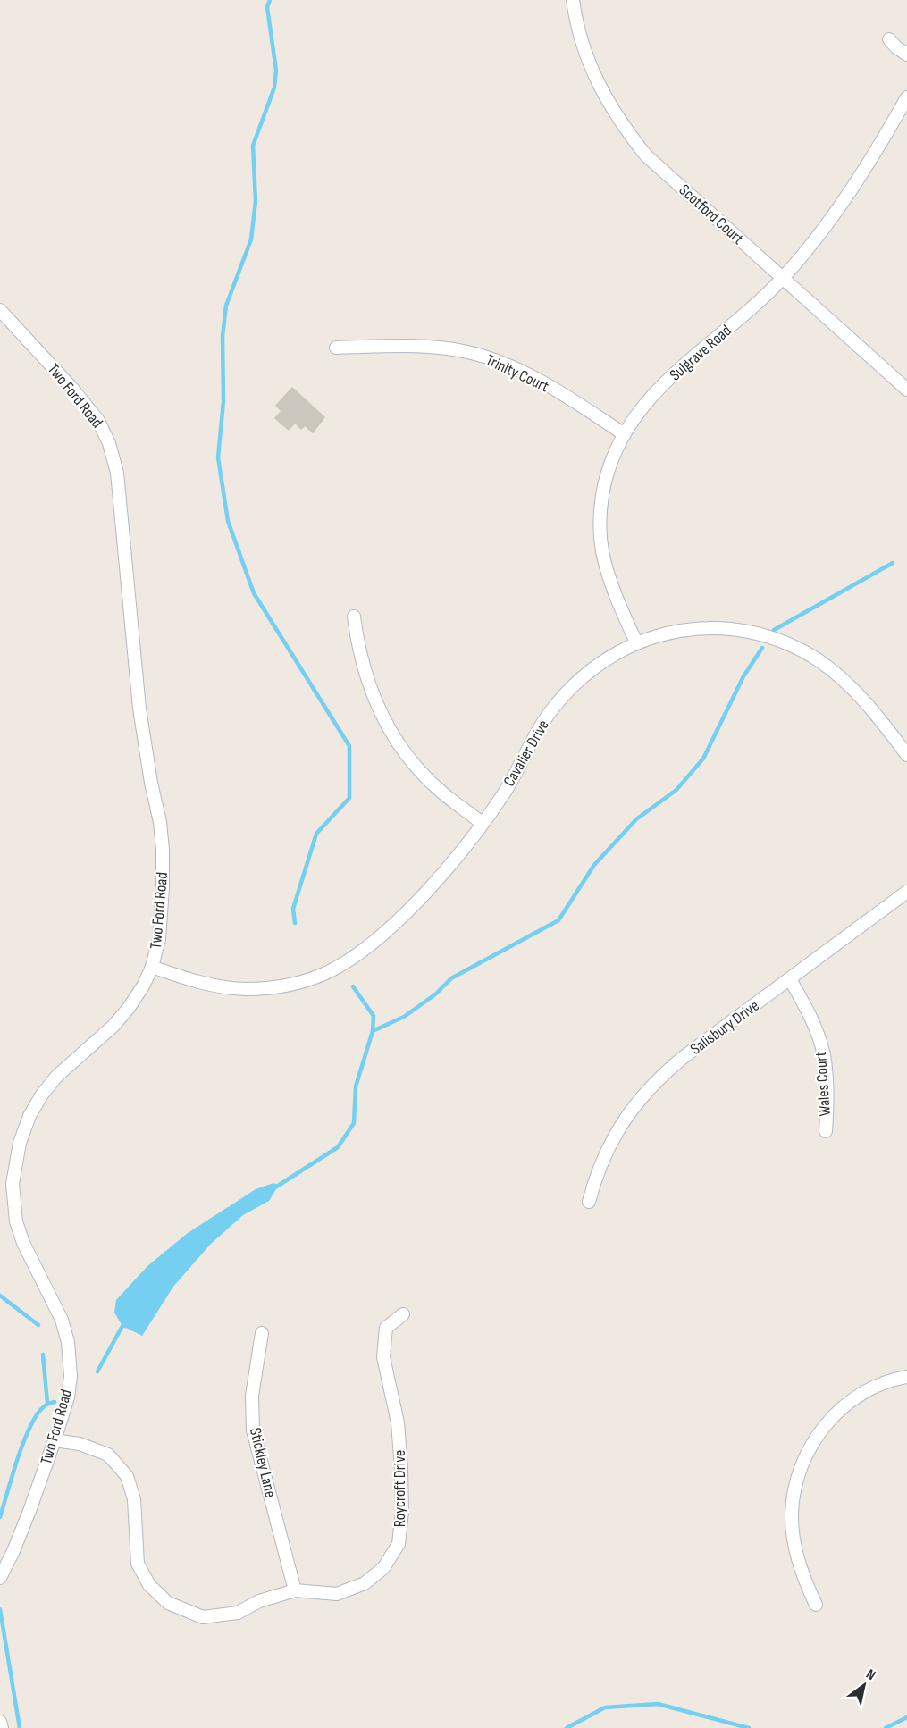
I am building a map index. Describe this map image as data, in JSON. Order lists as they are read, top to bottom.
{
  "streets": {
    "street": [
      "Scotford Court",
      "Sulgrave Road",
      "Trinity Court",
      "Two Ford Road",
      "Cavalier Drive",
      "Salisbury Drive",
      "Wales Court",
      "Stickley Lane",
      "Roycroft Drive"
    ]
  },
  "crossings": [
    ["Scotford Court", "Sulgrave Road"],
    ["Sulgrave Road", "Trinity Court"],
    ["Sulgrave Road", "Cavalier Drive"],
    ["Two Ford Road", "Cavalier Drive"],
    ["Two Ford Road", "Roycroft Drive"],
    ["Salisbury Drive", "Wales Court"],
    ["Stickley Lane", "Roycroft Drive"]
  ],
  "north": "top right"
}
